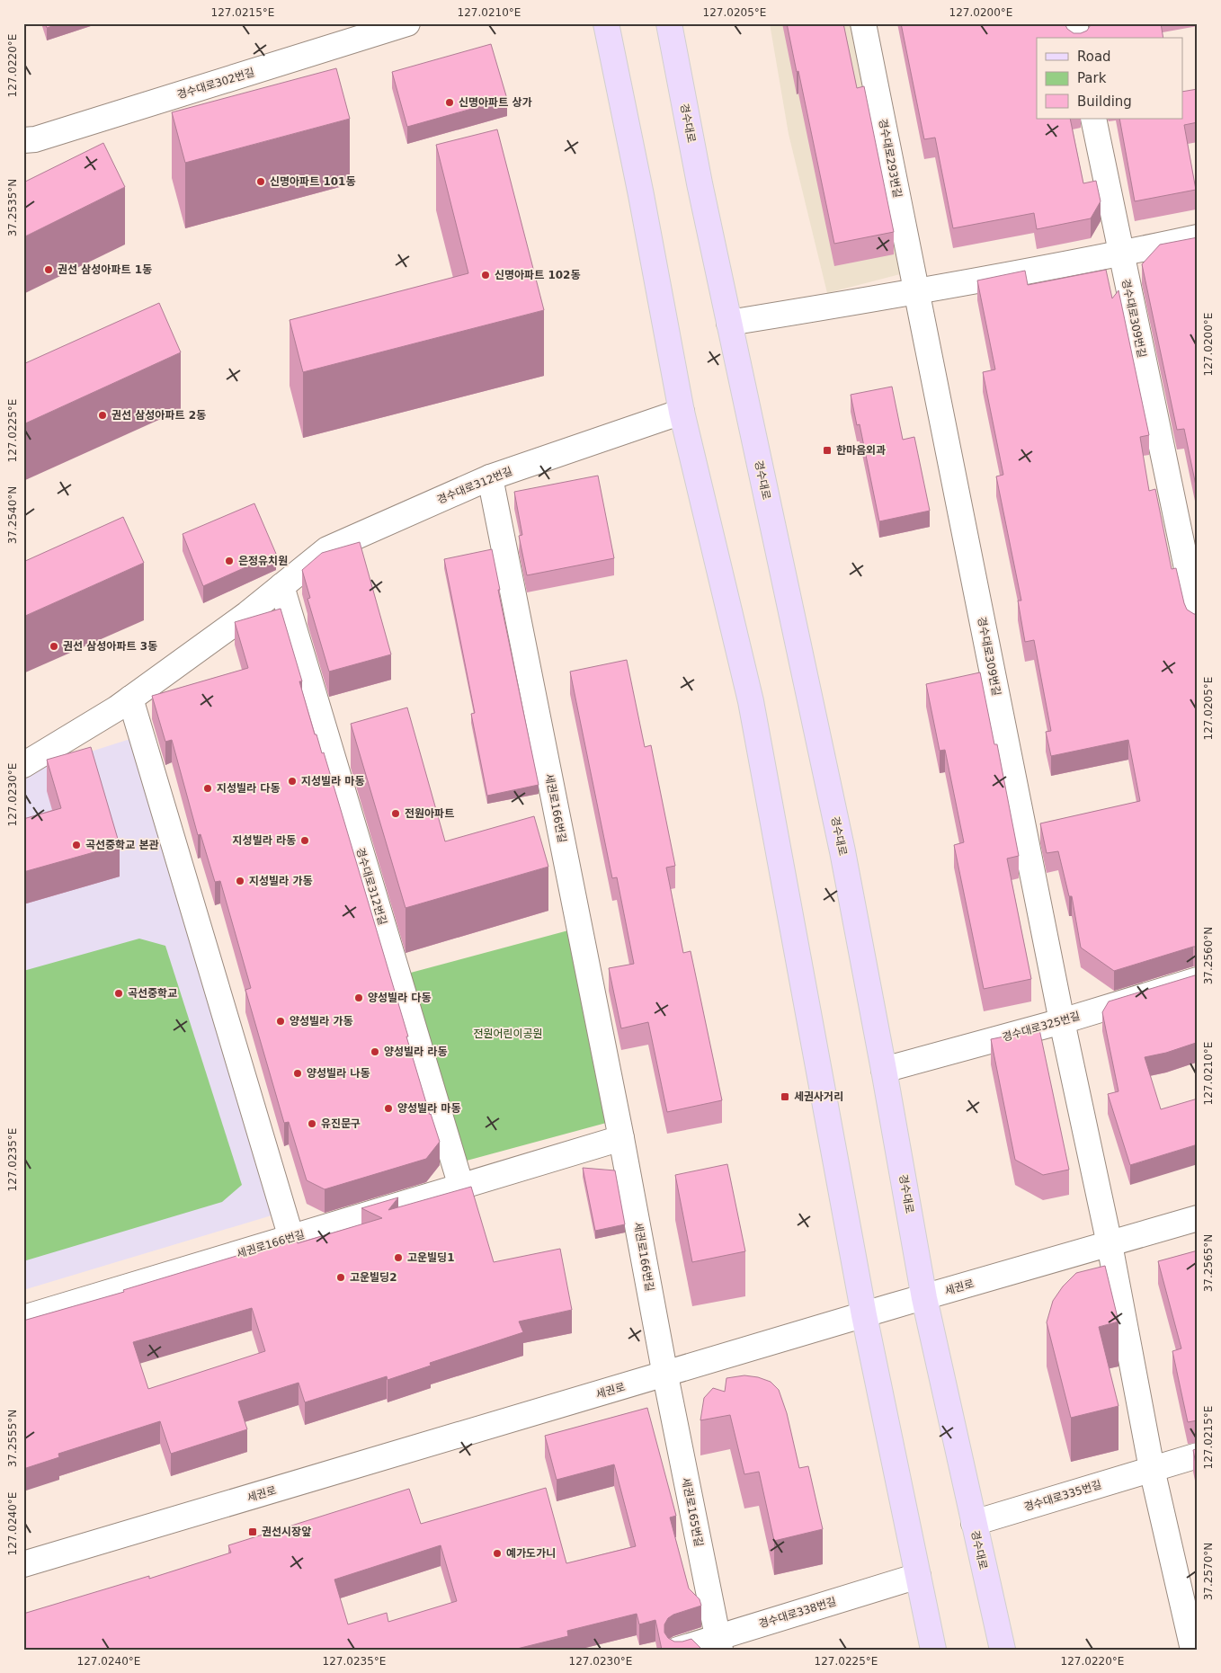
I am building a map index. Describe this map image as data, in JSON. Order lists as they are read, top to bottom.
{
  "streets": {
    "main road": ["경수대로"],
    "street": [
      "경수대로302번길",
      "경수대로293번길",
      "경수대로309번길",
      "경수대로312번길",
      "세권로166번길",
      "경수대로325번길",
      "세권로",
      "경수대로335번길",
      "세권로165번길",
      "경수대로338번길"
    ]
  },
  "crossings": [
    ["경수대로", "경수대로325번길"],
    ["경수대로", "세권로"],
    ["경수대로", "경수대로335번길"],
    ["경수대로293번길", "경수대로309번길"],
    ["경수대로309번길", "경수대로325번길"],
    ["경수대로309번길", "세권로"],
    ["경수대로309번길", "경수대로335번길"],
    ["경수대로312번길", "세권로166번길"],
    ["세권로166번길", "세권로"],
    ["세권로166번길", "세권로165번길"],
    ["세권로", "세권로165번길"],
    ["세권로165번길", "경수대로338번길"]
  ],
  "parks": ["전원어린이공원"],
  "places": {
    "other": [
      "신명아파트 상가",
      "신명아파트 101동",
      "권선 삼성아파트 1동",
      "신명아파트 102동",
      "권선 삼성아파트 2동",
      "은정유치원",
      "권선 삼성아파트 3동",
      "지성빌라 마동",
      "지성빌라 다동",
      "전원아파트",
      "지성빌라 라동",
      "곡선중학교 본관",
      "지성빌라 가동",
      "곡선중학교",
      "양성빌라 다동",
      "양성빌라 가동",
      "양성빌라 라동",
      "양성빌라 나동",
      "양성빌라 마동",
      "유진문구",
      "고운빌딩1",
      "고운빌딩2",
      "예가도가니"
    ],
    "transit": ["한마음외과", "세권사거리", "권선시장앞"]
  },
  "legend": ["Road", "Park", "Building"],
  "coordinates": [
    "127.0215°E",
    "127.0210°E",
    "127.0205°E",
    "127.0200°E",
    "127.0220°E",
    "37.2535°N",
    "127.0225°E",
    "37.2540°N",
    "127.0230°E",
    "37.2560°N",
    "127.0235°E",
    "37.2565°N",
    "37.2555°N",
    "127.0240°E",
    "37.2570°N"
  ]
}
